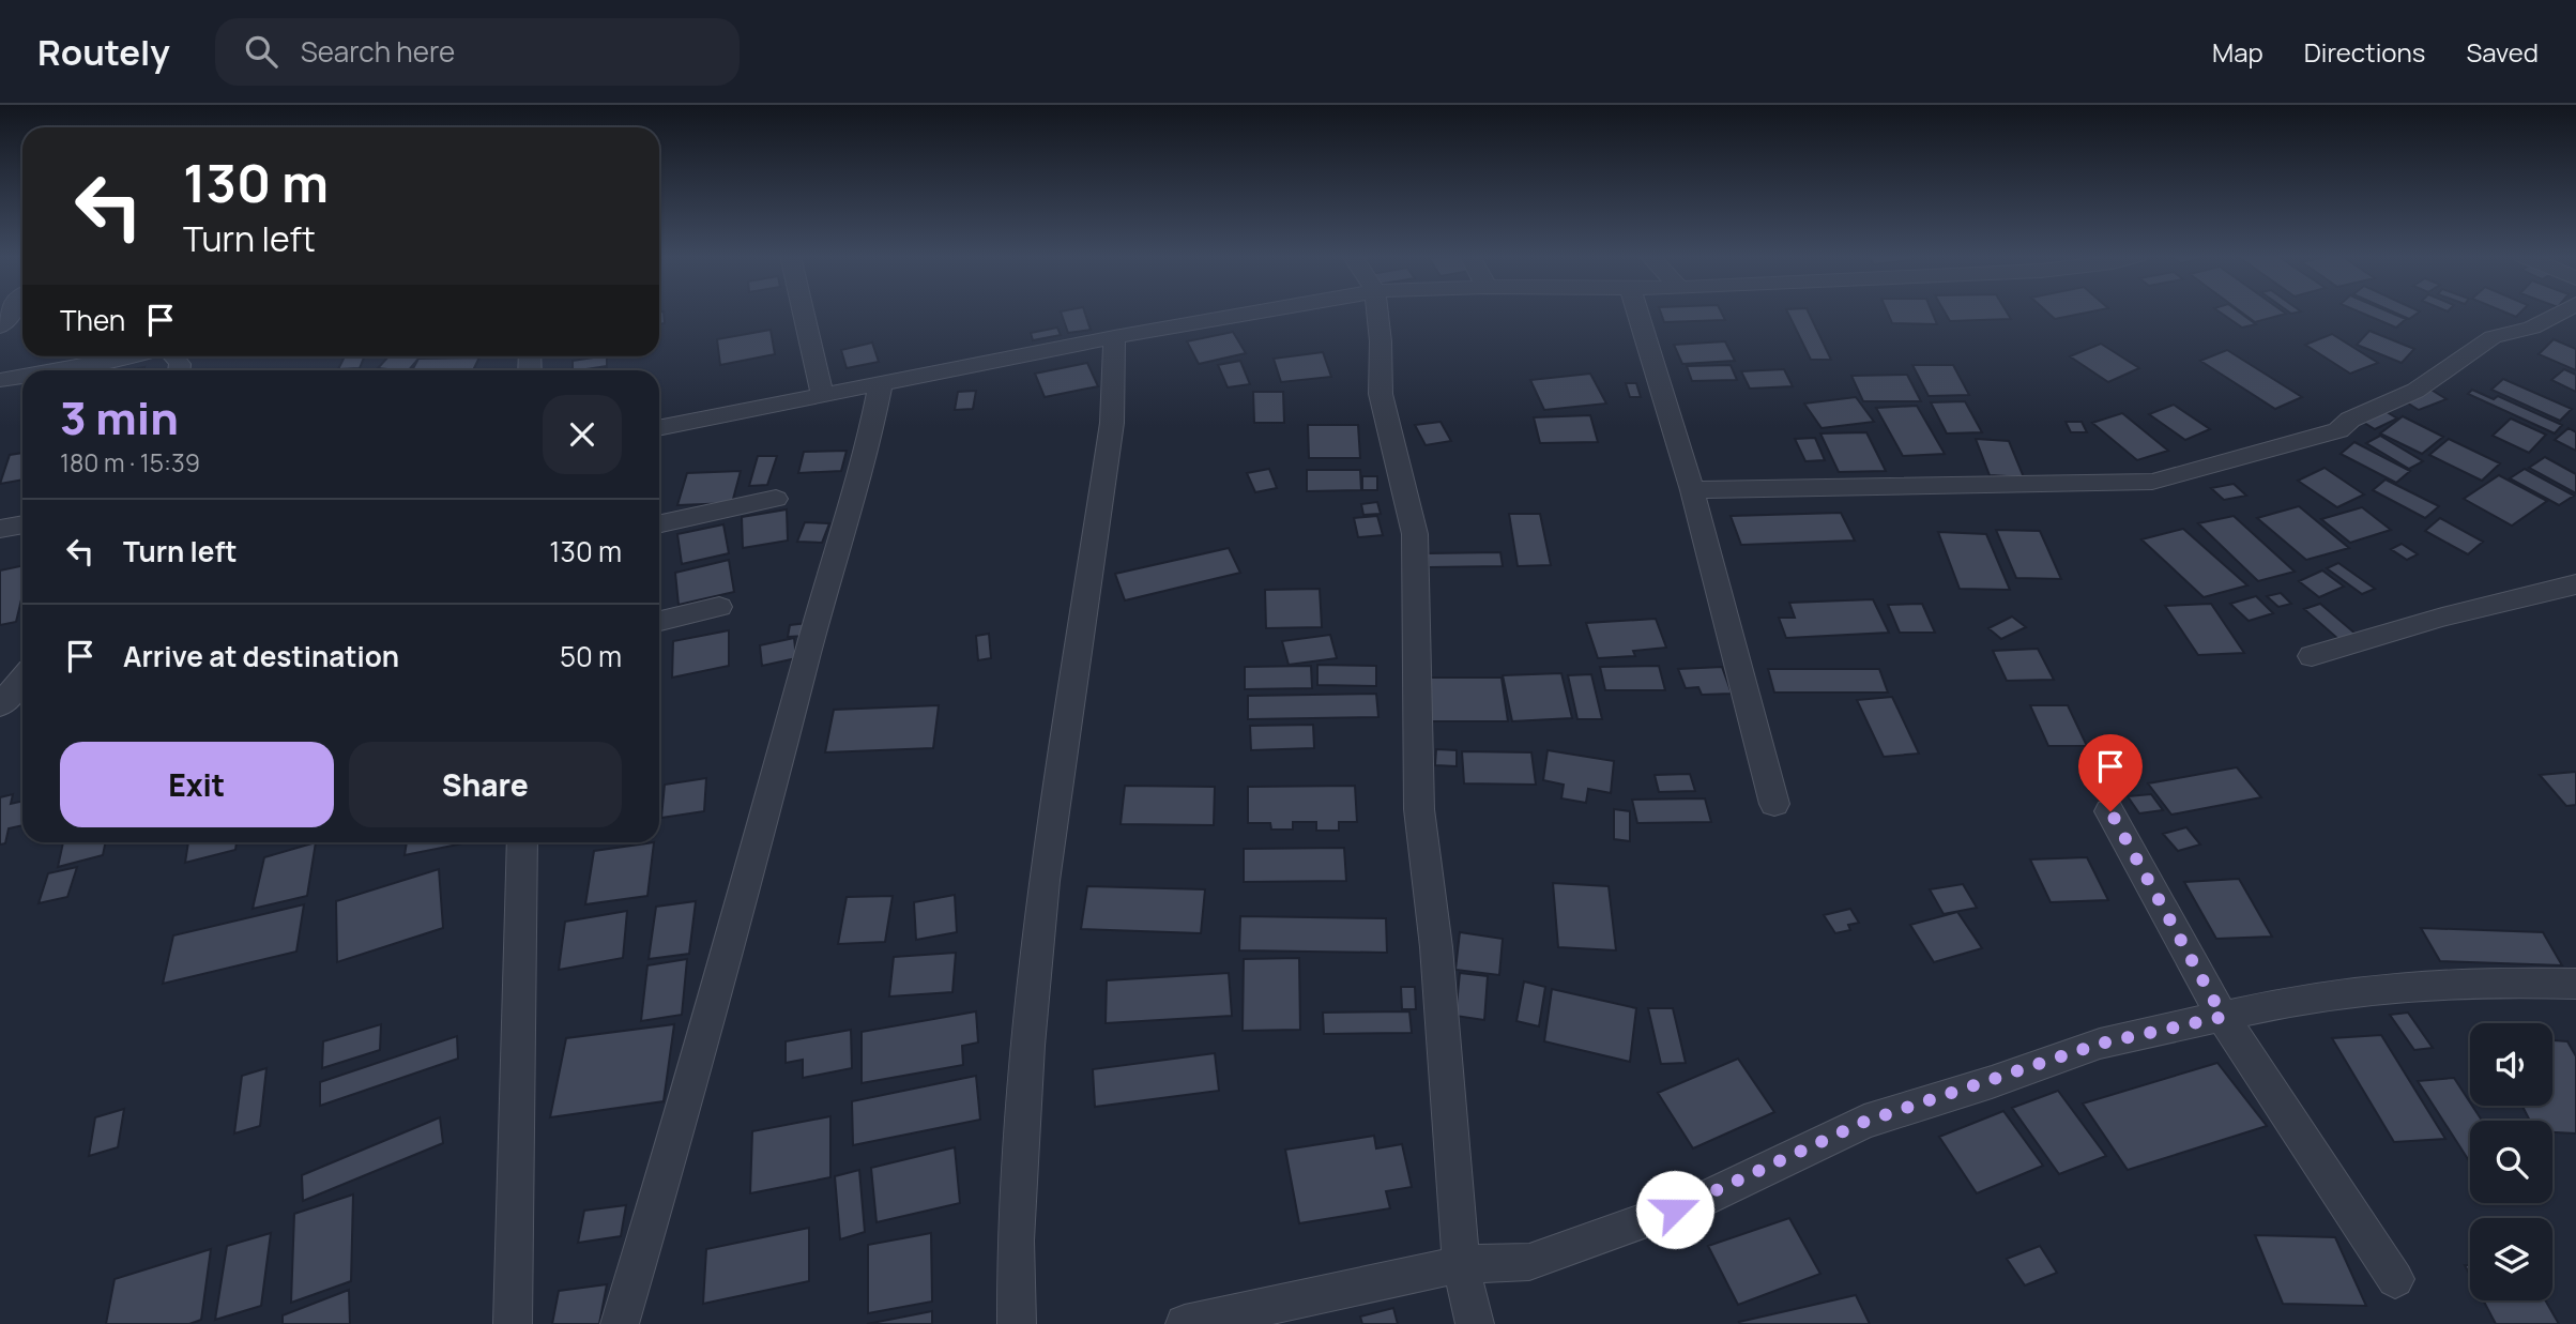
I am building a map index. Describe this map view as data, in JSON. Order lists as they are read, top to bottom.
{
  "page": {
    "header": "Routely",
    "search": "Search here",
    "nav": ["Map", "Directions", "Saved"],
    "turn": ["130 m", "Turn left"],
    "then": "Then",
    "heading": ["3 min", "180 m · 15:39"],
    "list": [
      {
        "name": "Turn left",
        "value": "130 m"
      },
      {
        "name": "Arrive at destination",
        "value": "50 m"
      }
    ],
    "buttons": ["Exit", "Share"]
  }
}
